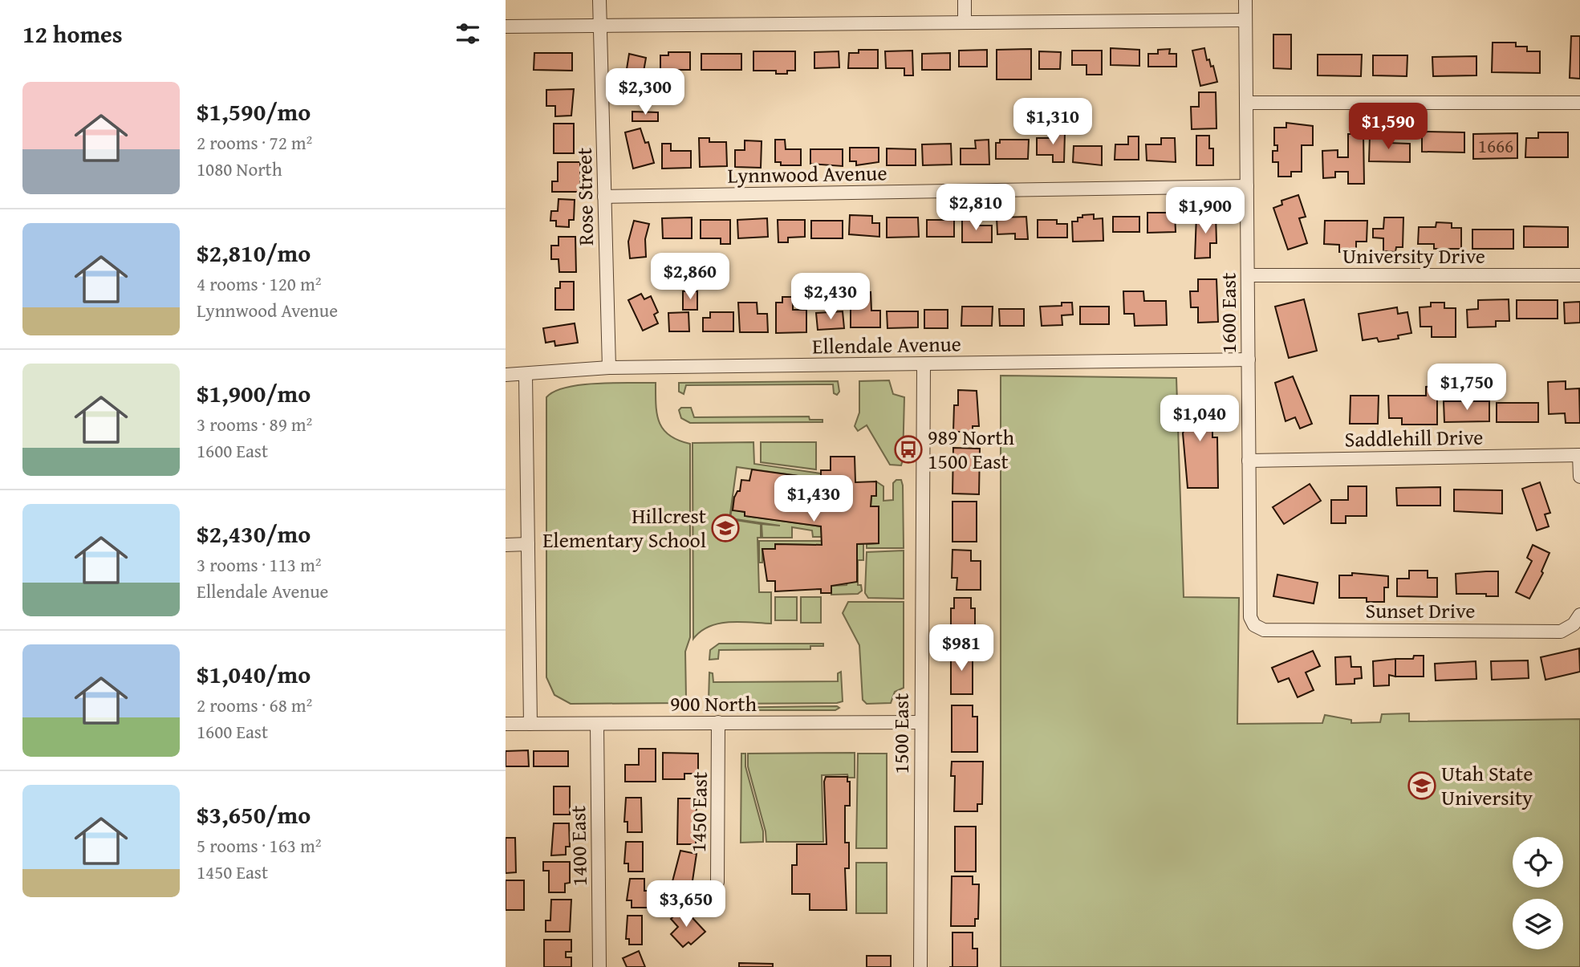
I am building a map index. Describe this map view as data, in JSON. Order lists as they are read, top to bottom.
{
  "streets": {
    "street": [
      "Lynnwood Avenue",
      "Rose Street",
      "University Drive",
      "1600 East",
      "Ellendale Avenue",
      "Saddlehill Drive",
      "Sunset Drive",
      "900 North",
      "1500 East",
      "1450 East",
      "1400 East"
    ]
  },
  "crossings": [
    ["Lynnwood Avenue", "Rose Street"],
    ["Lynnwood Avenue", "1600 East"],
    ["Rose Street", "Ellendale Avenue"],
    ["University Drive", "1600 East"],
    ["1600 East", "Ellendale Avenue"],
    ["1600 East", "Saddlehill Drive"],
    ["1600 East", "Sunset Drive"],
    ["Ellendale Avenue", "1500 East"],
    ["900 North", "1500 East"],
    ["900 North", "1450 East"],
    ["900 North", "1400 East"]
  ],
  "places": {
    "bus stop": ["989 North 1500 East"],
    "school or university": ["Hillcrest Elementary School", "Utah State University"]
  },
  "house_numbers": ["1666"],
  "page": {
    "heading": "12 homes",
    "list": [
      {
        "name": "$1,590/mo",
        "note": "2 rooms · 72 m² · 1080 North"
      },
      {
        "name": "$2,810/mo",
        "note": "4 rooms · 120 m² · Lynnwood Avenue"
      },
      {
        "name": "$1,900/mo",
        "note": "3 rooms · 89 m² · 1600 East"
      },
      {
        "name": "$2,430/mo",
        "note": "3 rooms · 113 m² · Ellendale Avenue"
      },
      {
        "name": "$1,040/mo",
        "note": "2 rooms · 68 m² · 1600 East"
      },
      {
        "name": "$3,650/mo",
        "note": "5 rooms · 163 m² · 1450 East"
      }
    ],
    "price": [
      "$2,300",
      "$1,310",
      "$1,590",
      "$2,810",
      "$1,900",
      "$2,860",
      "$2,430",
      "$1,750",
      "$1,040",
      "$1,430",
      "$981",
      "$3,650"
    ]
  }
}
